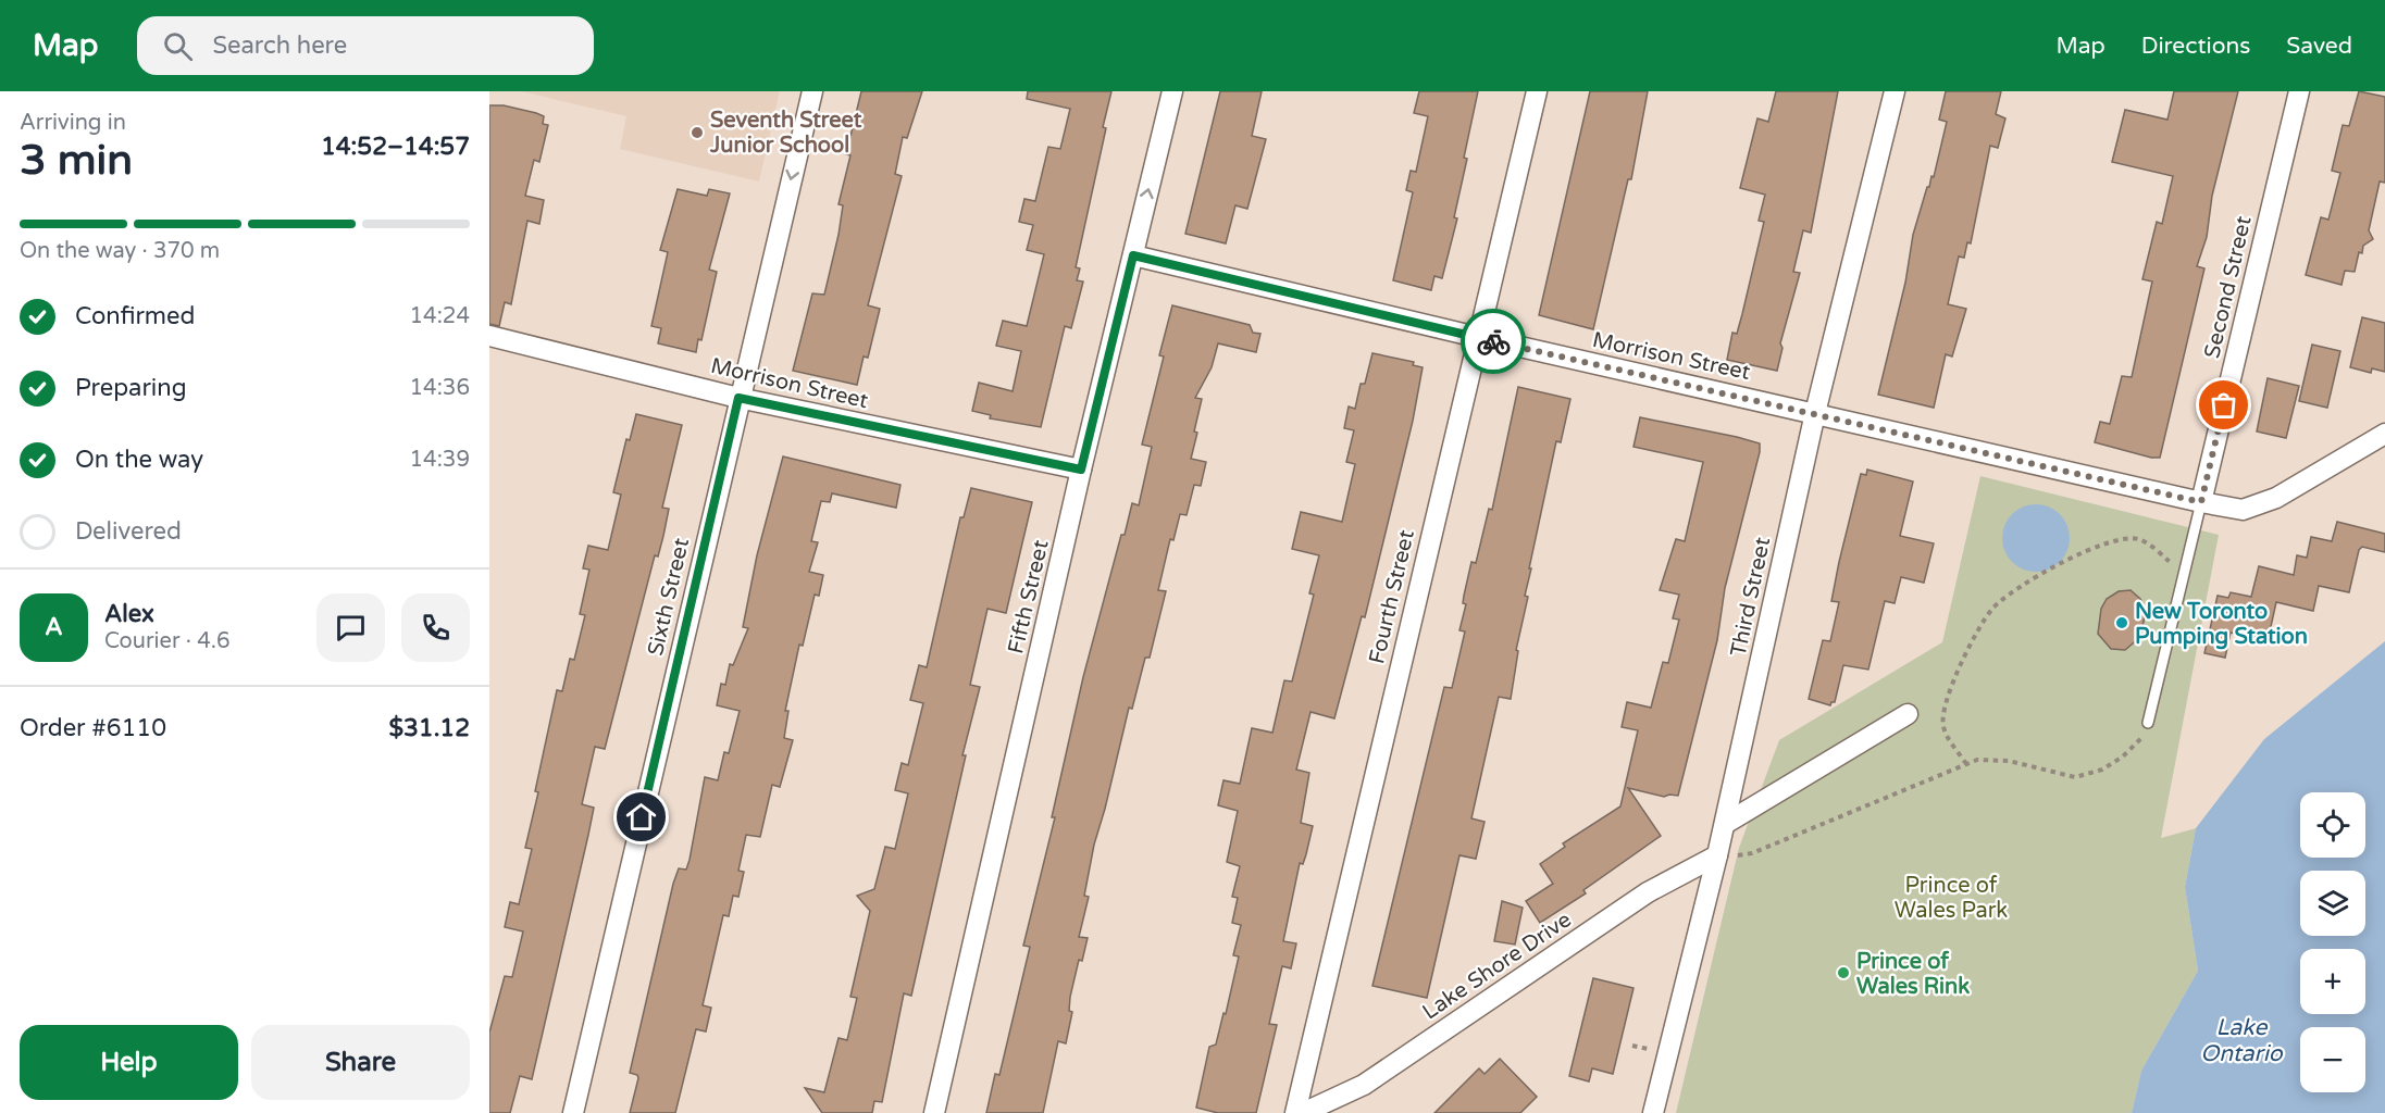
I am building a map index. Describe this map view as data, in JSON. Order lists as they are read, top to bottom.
{
  "streets": {
    "street": [
      "Second Street",
      "Morrison Street",
      "Sixth Street",
      "Fifth Street",
      "Fourth Street",
      "Third Street",
      "Lake Shore Drive"
    ]
  },
  "crossings": [
    ["Second Street", "Morrison Street"],
    ["Morrison Street", "Sixth Street"],
    ["Morrison Street", "Fifth Street"],
    ["Morrison Street", "Fourth Street"],
    ["Morrison Street", "Third Street"],
    ["Third Street", "Lake Shore Drive"]
  ],
  "water": ["Lake Ontario"],
  "parks": ["Prince of Wales Park"],
  "places": ["Seventh Street Junior School", "New Toronto Pumping Station", "Prince of Wales Rink"],
  "page": {
    "header": "Map",
    "search": "Search here",
    "nav": ["Map", "Directions", "Saved"],
    "heading": ["3 min", "Arriving in", "14:52–14:57"],
    "panel": [
      "Alex",
      "Courier · 4.6",
      "Order #6110",
      "$31.12"
    ],
    "bar": "On the way · 370 m",
    "list": [
      ["Confirmed", "14:24"],
      ["Preparing", "14:36"],
      ["On the way", "14:39"],
      "Delivered"
    ],
    "round": "A",
    "map_buttons": ["+", "−"],
    "buttons": ["Help", "Share"]
  }
}
